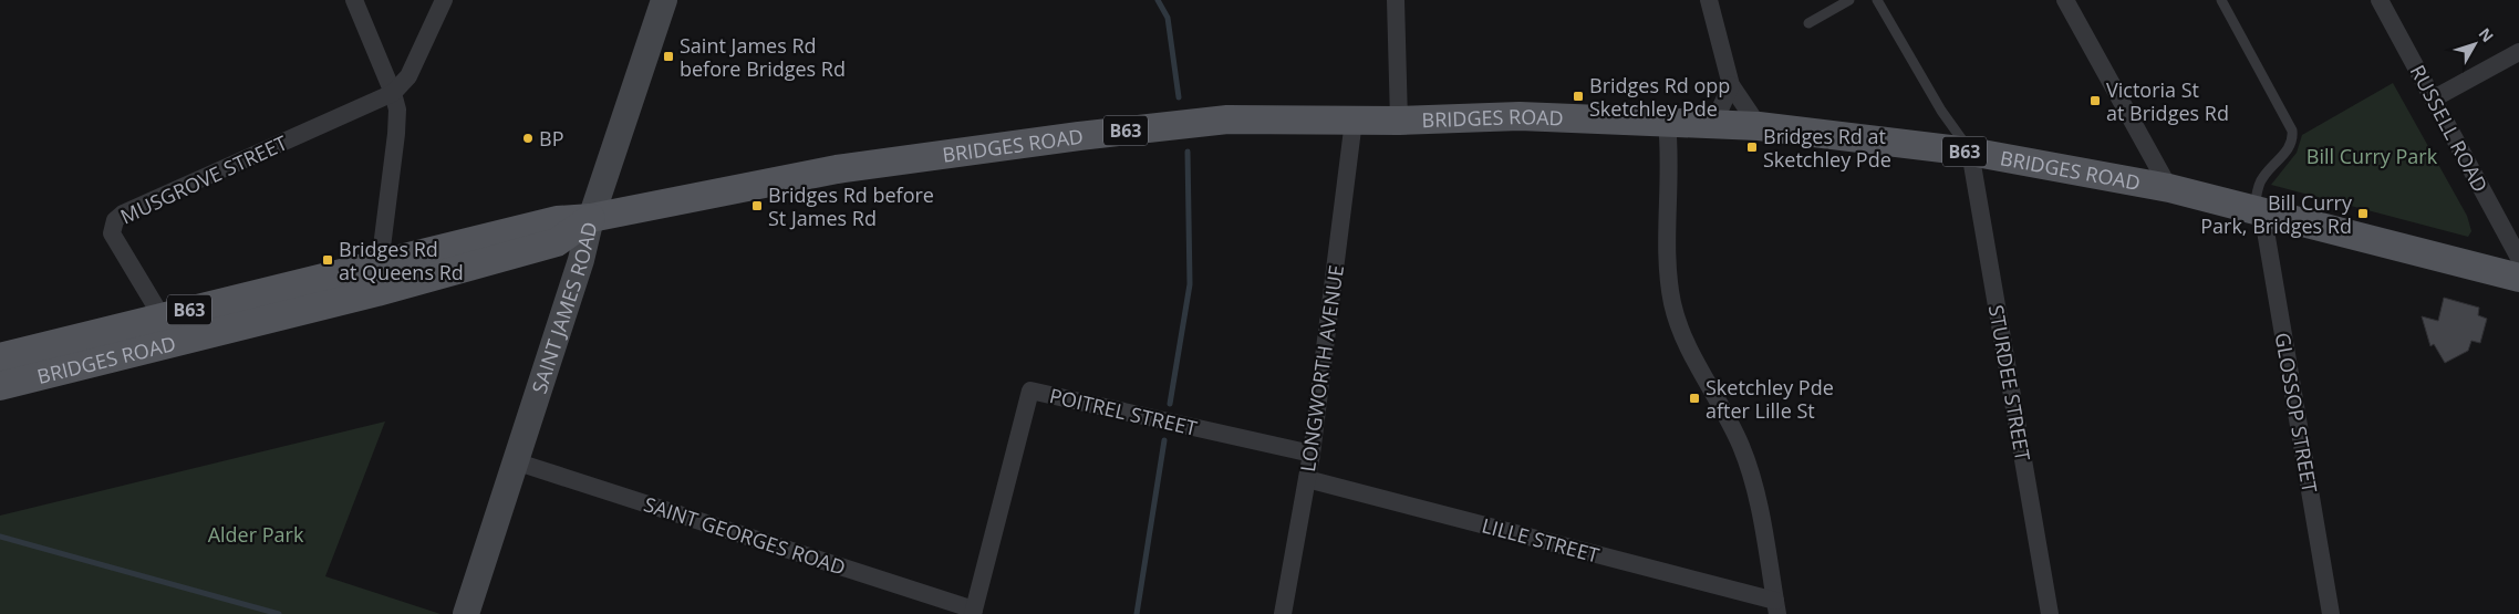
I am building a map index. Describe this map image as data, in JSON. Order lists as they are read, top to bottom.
{
  "streets": {
    "main road": ["BRIDGES ROAD", "B63", "SAINT JAMES ROAD"],
    "street": [
      "RUSSELL ROAD",
      "MUSGROVE STREET",
      "LONGWORTH AVENUE",
      "STURDEE STREET",
      "POITREL STREET",
      "GLOSSOP STREET",
      "SAINT GEORGES ROAD",
      "LILLE STREET"
    ]
  },
  "crossings": [
    ["BRIDGES ROAD", "MUSGROVE STREET"],
    ["BRIDGES ROAD", "SAINT JAMES ROAD"],
    ["BRIDGES ROAD", "LONGWORTH AVENUE"],
    ["BRIDGES ROAD", "STURDEE STREET"],
    ["BRIDGES ROAD", "GLOSSOP STREET"],
    ["SAINT JAMES ROAD", "SAINT GEORGES ROAD"],
    ["LONGWORTH AVENUE", "POITREL STREET"],
    ["LONGWORTH AVENUE", "LILLE STREET"],
    ["POITREL STREET", "SAINT GEORGES ROAD"]
  ],
  "parks": ["Bill Curry Park", "Alder Park"],
  "places": {
    "transit": [
      "Saint James Rd before Bridges Rd",
      "Bridges Rd opp Sketchley Pde",
      "Victoria St at Bridges Rd",
      "Bridges Rd at Sketchley Pde",
      "Bridges Rd before St James Rd",
      "Bill Curry Park, Bridges Rd",
      "Bridges Rd at Queens Rd",
      "Sketchley Pde after Lille St"
    ],
    "other": ["BP"]
  },
  "north": "top right"
}
